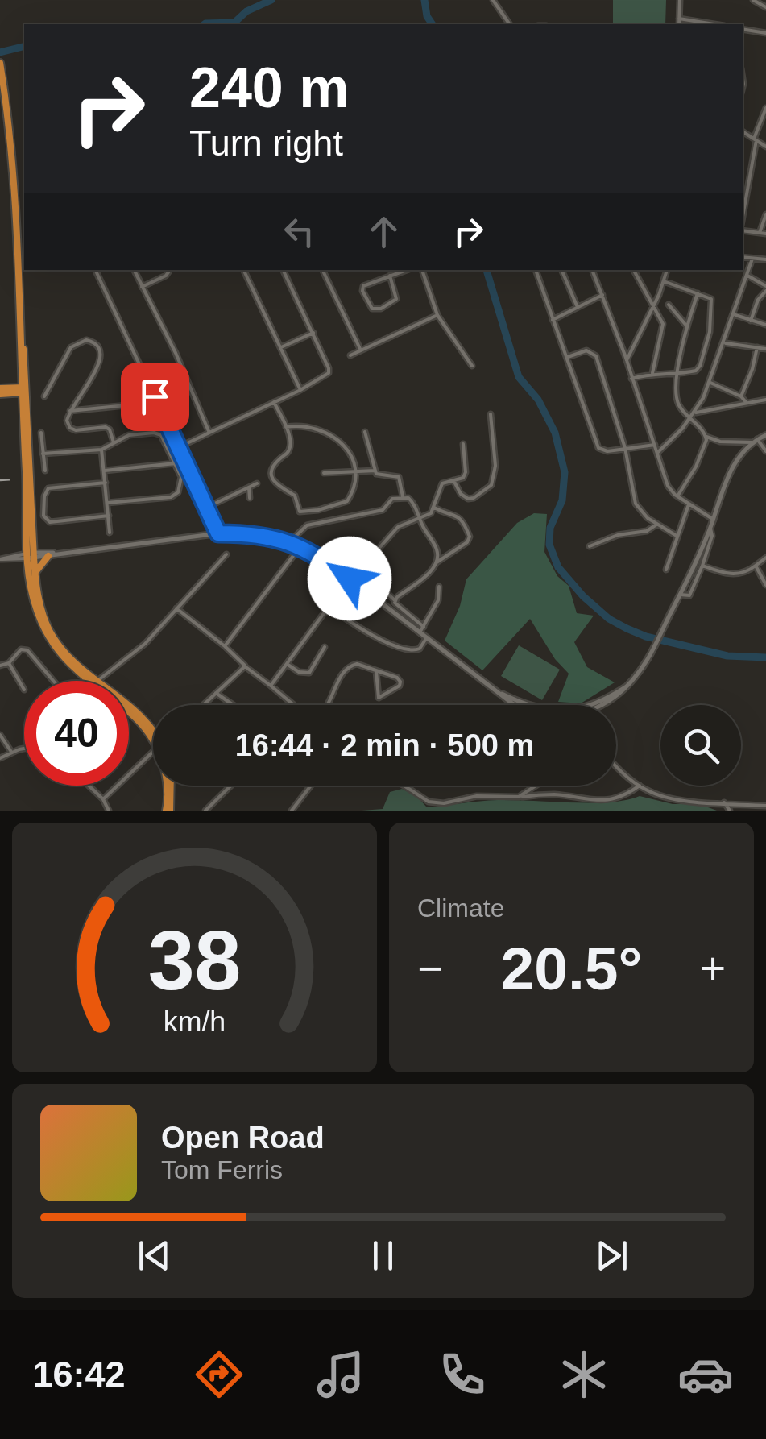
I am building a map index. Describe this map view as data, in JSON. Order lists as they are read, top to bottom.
{
  "page": {
    "turn": ["240 m", "Turn right"],
    "limit": "40",
    "trip": "16:44 · 2 min · 500 m",
    "tile": "Climate",
    "heat": ["−", "20.5°", "+"],
    "song": ["Open Road", "Tom Ferris"],
    "tabs": "16:42",
    "gauge": ["38", "km/h"]
  }
}
